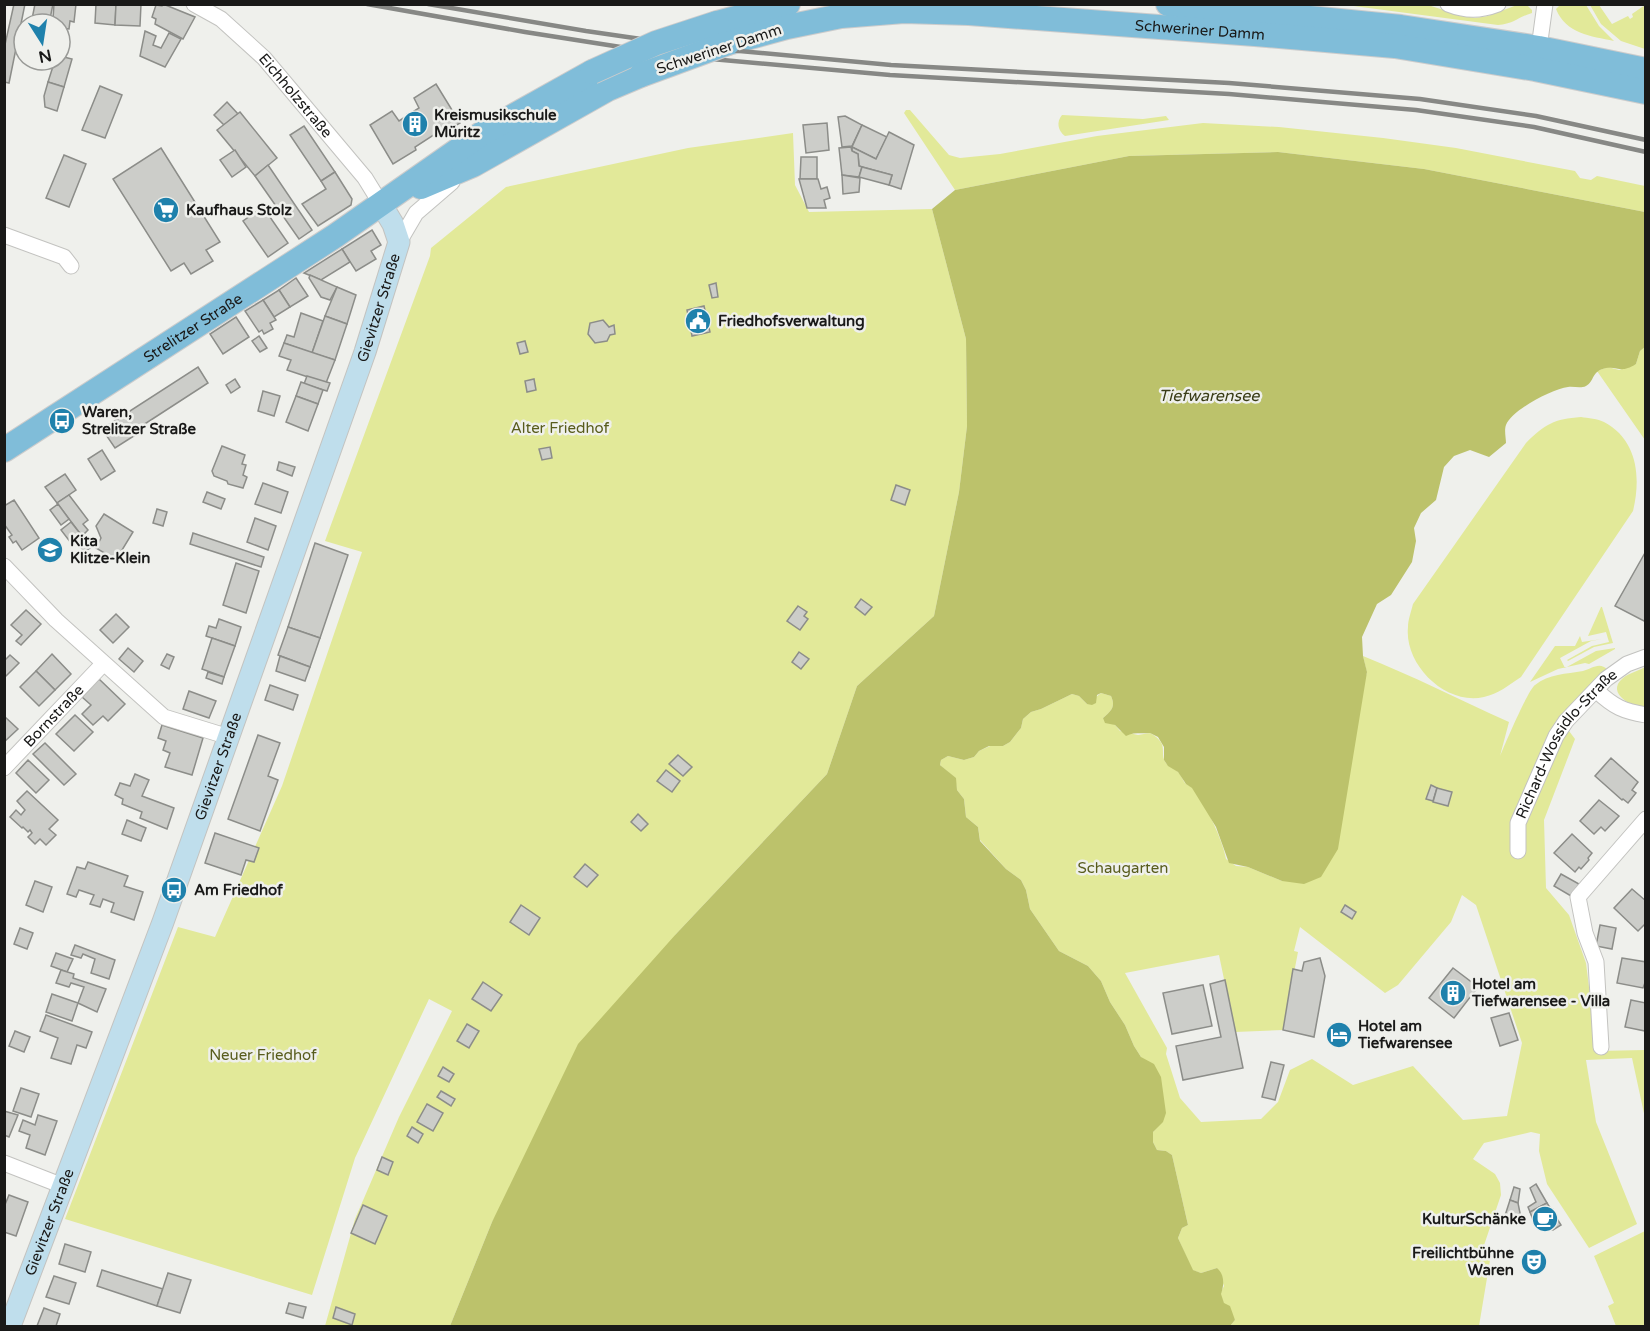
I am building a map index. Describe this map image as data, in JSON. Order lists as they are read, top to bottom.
{
  "streets": {
    "main road": ["Schweriner Damm", "Gievitzer Straße", "Strelitzer Straße"],
    "street": ["Eichholzstraße", "Bornstraße", "Richard-Wossidlo-Straße"]
  },
  "crossings": [
    ["Schweriner Damm", "Eichholzstraße"],
    ["Schweriner Damm", "Gievitzer Straße"],
    ["Schweriner Damm", "Strelitzer Straße"],
    ["Eichholzstraße", "Gievitzer Straße"],
    ["Eichholzstraße", "Strelitzer Straße"],
    ["Gievitzer Straße", "Strelitzer Straße"]
  ],
  "water": ["Tiefwarensee"],
  "parks": ["Alter Friedhof", "Schaugarten", "Neuer Friedhof"],
  "places": {
    "building": ["Kreismusikschule Müritz", "Hotel am Tiefwarensee - Villa"],
    "supermarket": ["Kaufhaus Stolz"],
    "public building": ["Friedhofsverwaltung"],
    "bus stop": ["Waren, Strelitzer Straße", "Am Friedhof"],
    "school or university": ["Kita Klitze-Klein"],
    "hotel": ["Hotel am Tiefwarensee"],
    "cafe": ["KulturSchänke"],
    "theatre": ["Freilichtbühne Waren"]
  },
  "north": "bottom"
}
